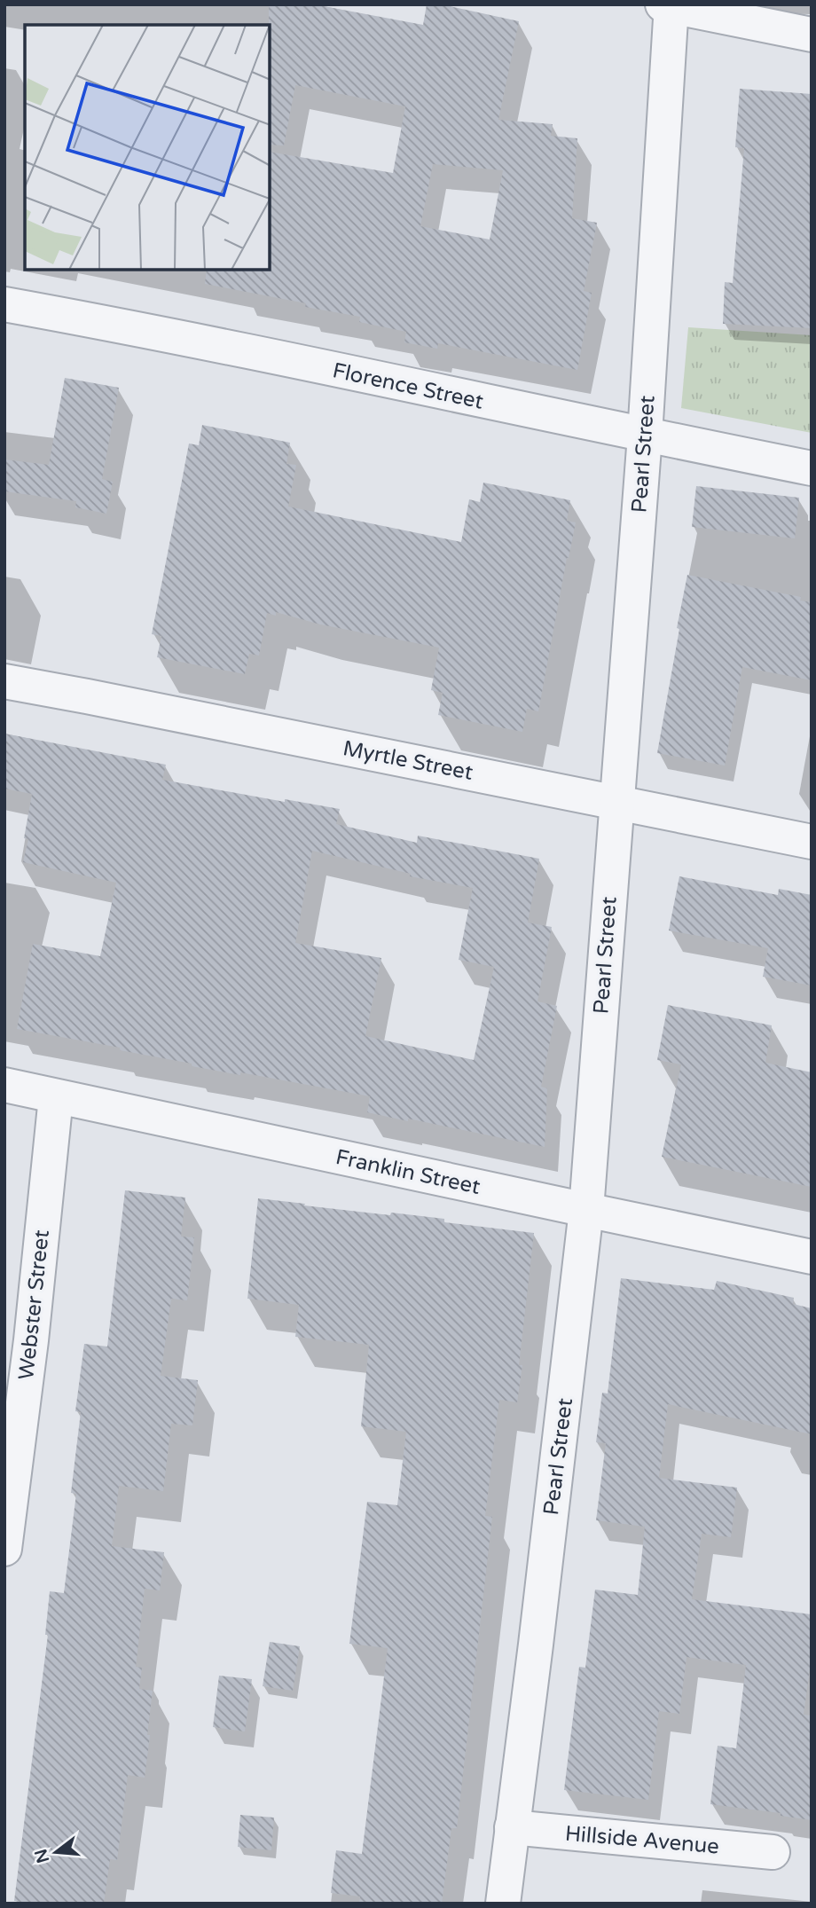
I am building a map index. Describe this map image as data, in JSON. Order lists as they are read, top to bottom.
{
  "streets": {
    "street": [
      "Florence Street",
      "Pearl Street",
      "Myrtle Street",
      "Franklin Street",
      "Webster Street",
      "Hillside Avenue"
    ]
  },
  "crossings": [
    ["Florence Street", "Pearl Street"],
    ["Pearl Street", "Myrtle Street"],
    ["Pearl Street", "Franklin Street"],
    ["Pearl Street", "Hillside Avenue"],
    ["Franklin Street", "Webster Street"]
  ],
  "north": "left"
}
